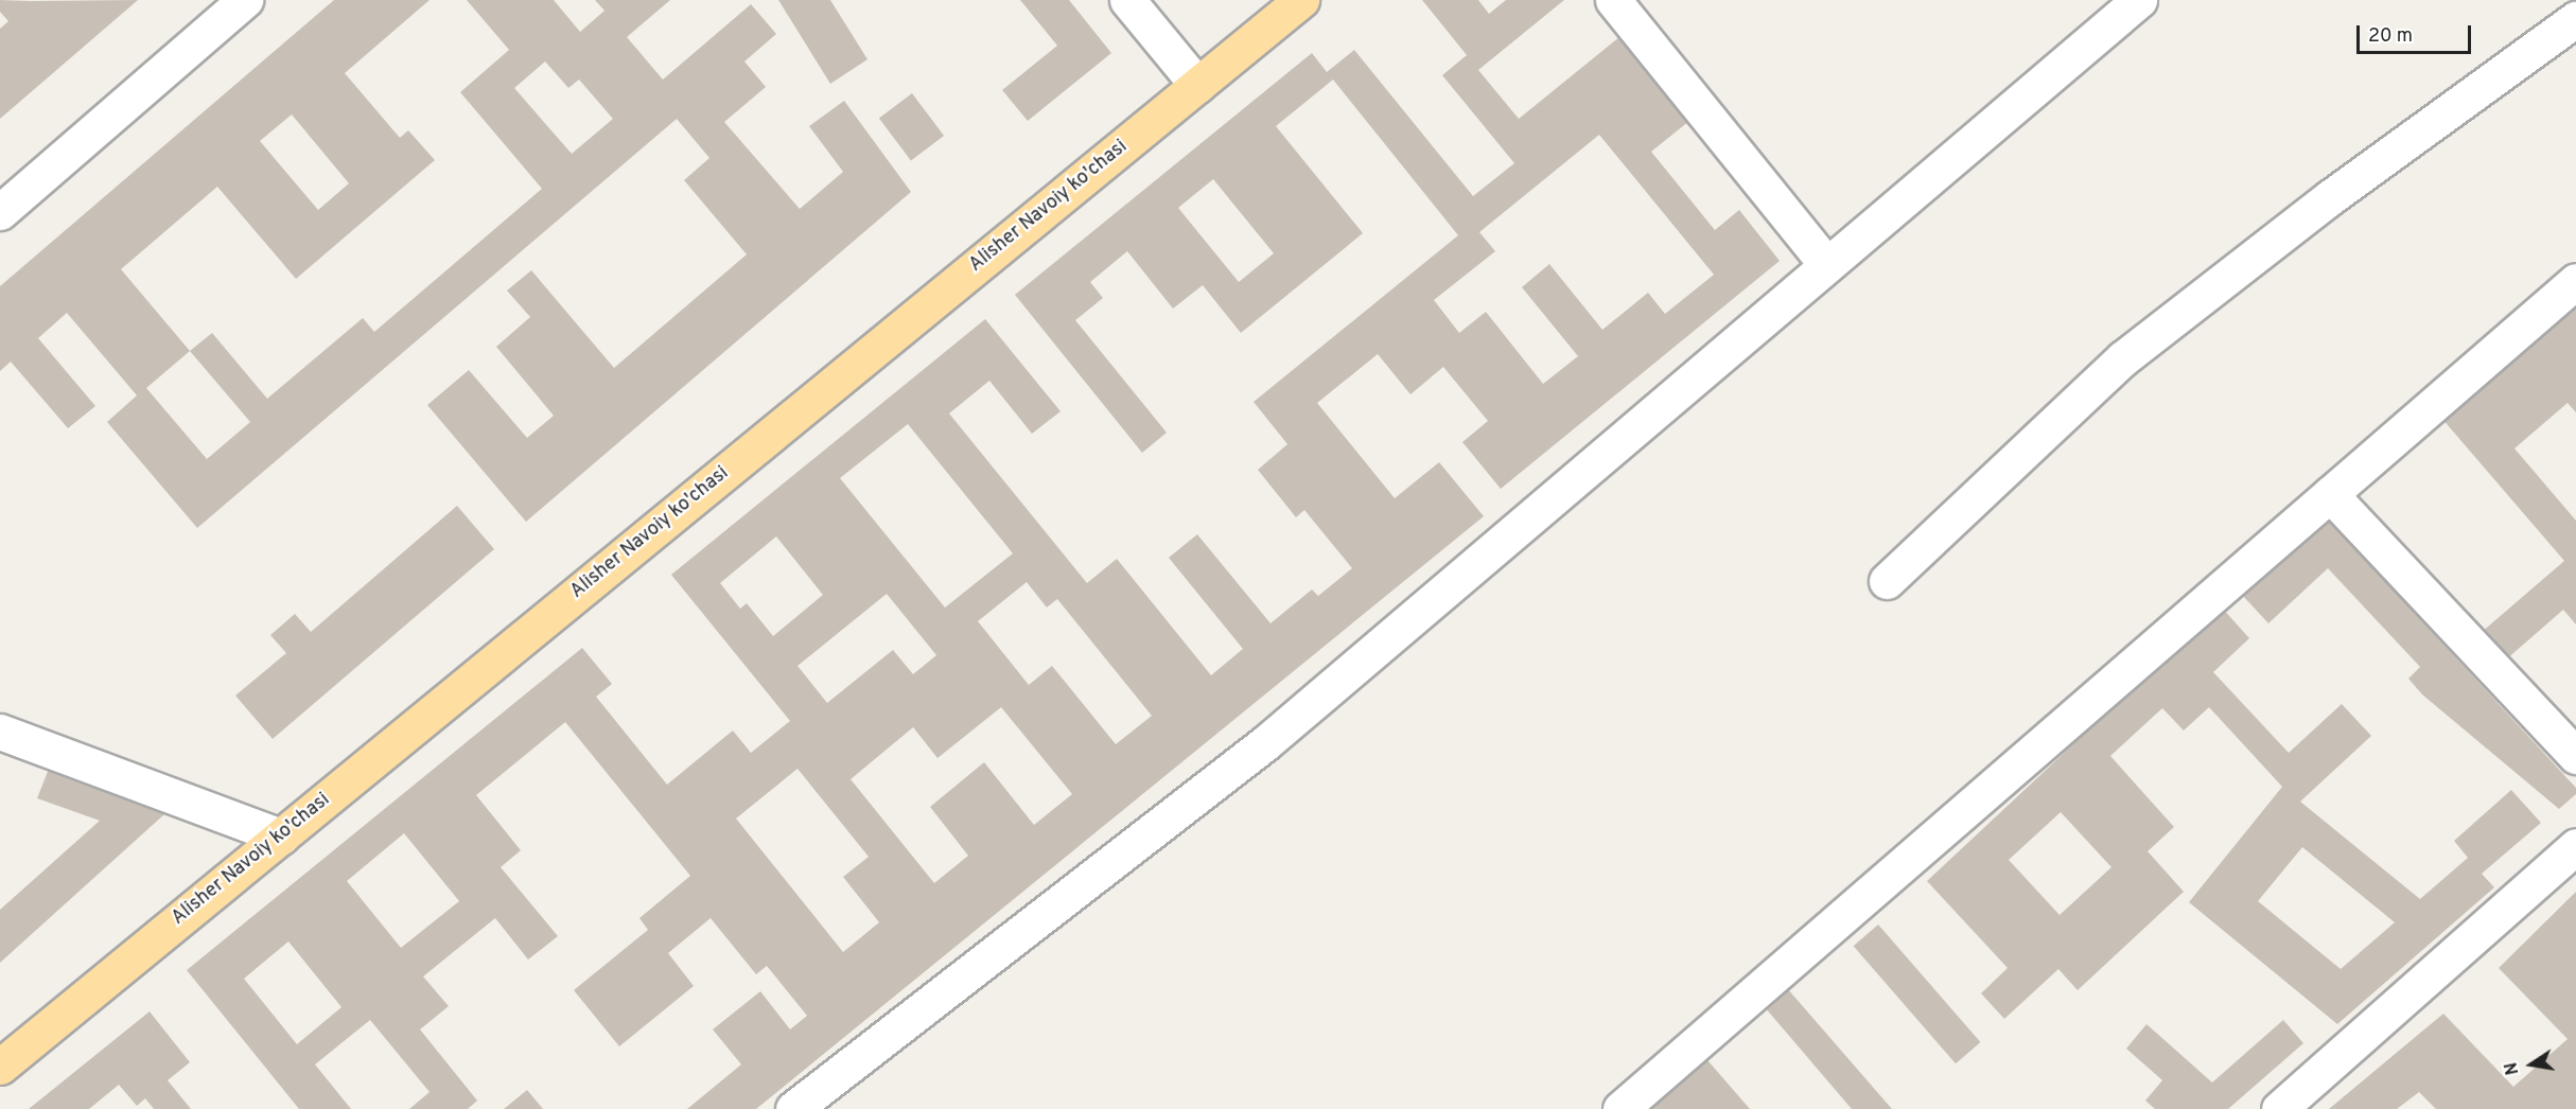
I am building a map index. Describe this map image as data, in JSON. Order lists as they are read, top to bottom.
{
  "streets": {
    "main road": ["Alisher Navoiy ko'chasi"]
  },
  "scale_bar": "20 m",
  "north": "left"
}
